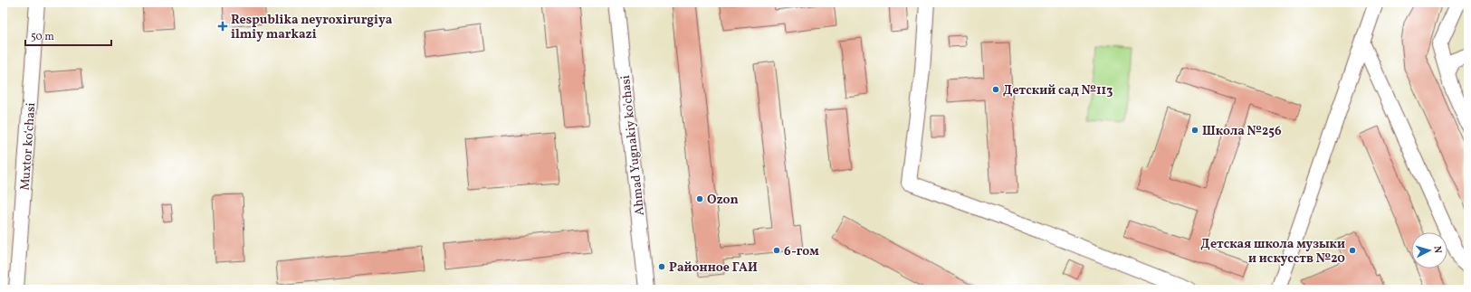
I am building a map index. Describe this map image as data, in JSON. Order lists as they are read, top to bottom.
{
  "streets": {
    "street": ["Ahmad Yugnakiy ko'chasi", "Muxtor koʻchasi"]
  },
  "places": {
    "health": ["Respublika neyroxirurgiya ilmiy markazi"],
    "other": [
      "Детский сад №113",
      "Школа №256",
      "Ozon",
      "6-гом",
      "Детская школа музыки и искусств №20",
      "Районное ГАИ"
    ]
  },
  "scale_bar": "50 m",
  "north": "right"
}
